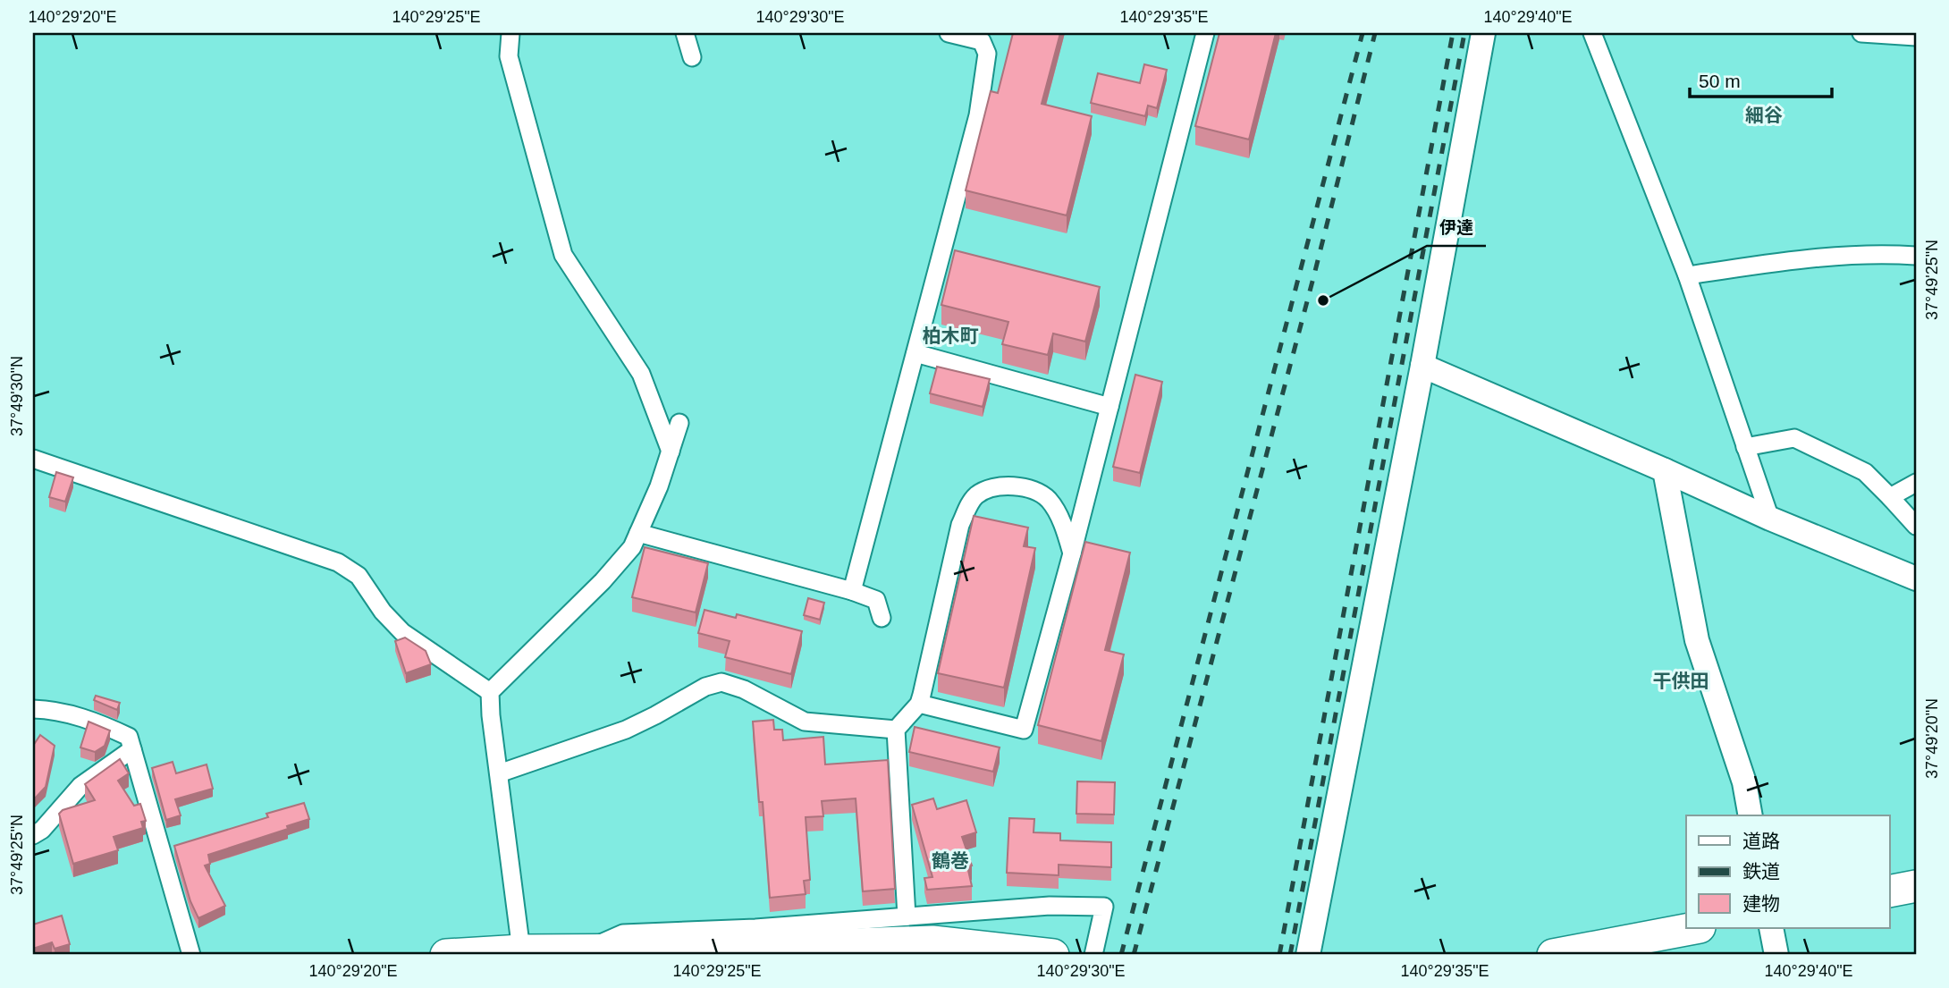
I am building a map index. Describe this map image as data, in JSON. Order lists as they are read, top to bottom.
{
  "districts": [
    "細谷",
    "柏木町",
    "干供田",
    "鶴巻"
  ],
  "places": ["伊達"],
  "legend": ["道路", "鉄道", "建物"],
  "scale_bar": "50 m",
  "coordinates": [
    "140°29'20\"E",
    "140°29'25\"E",
    "140°29'30\"E",
    "140°29'35\"E",
    "140°29'40\"E",
    "37°49'25\"N",
    "37°49'30\"N",
    "37°49'20\"N"
  ]
}
